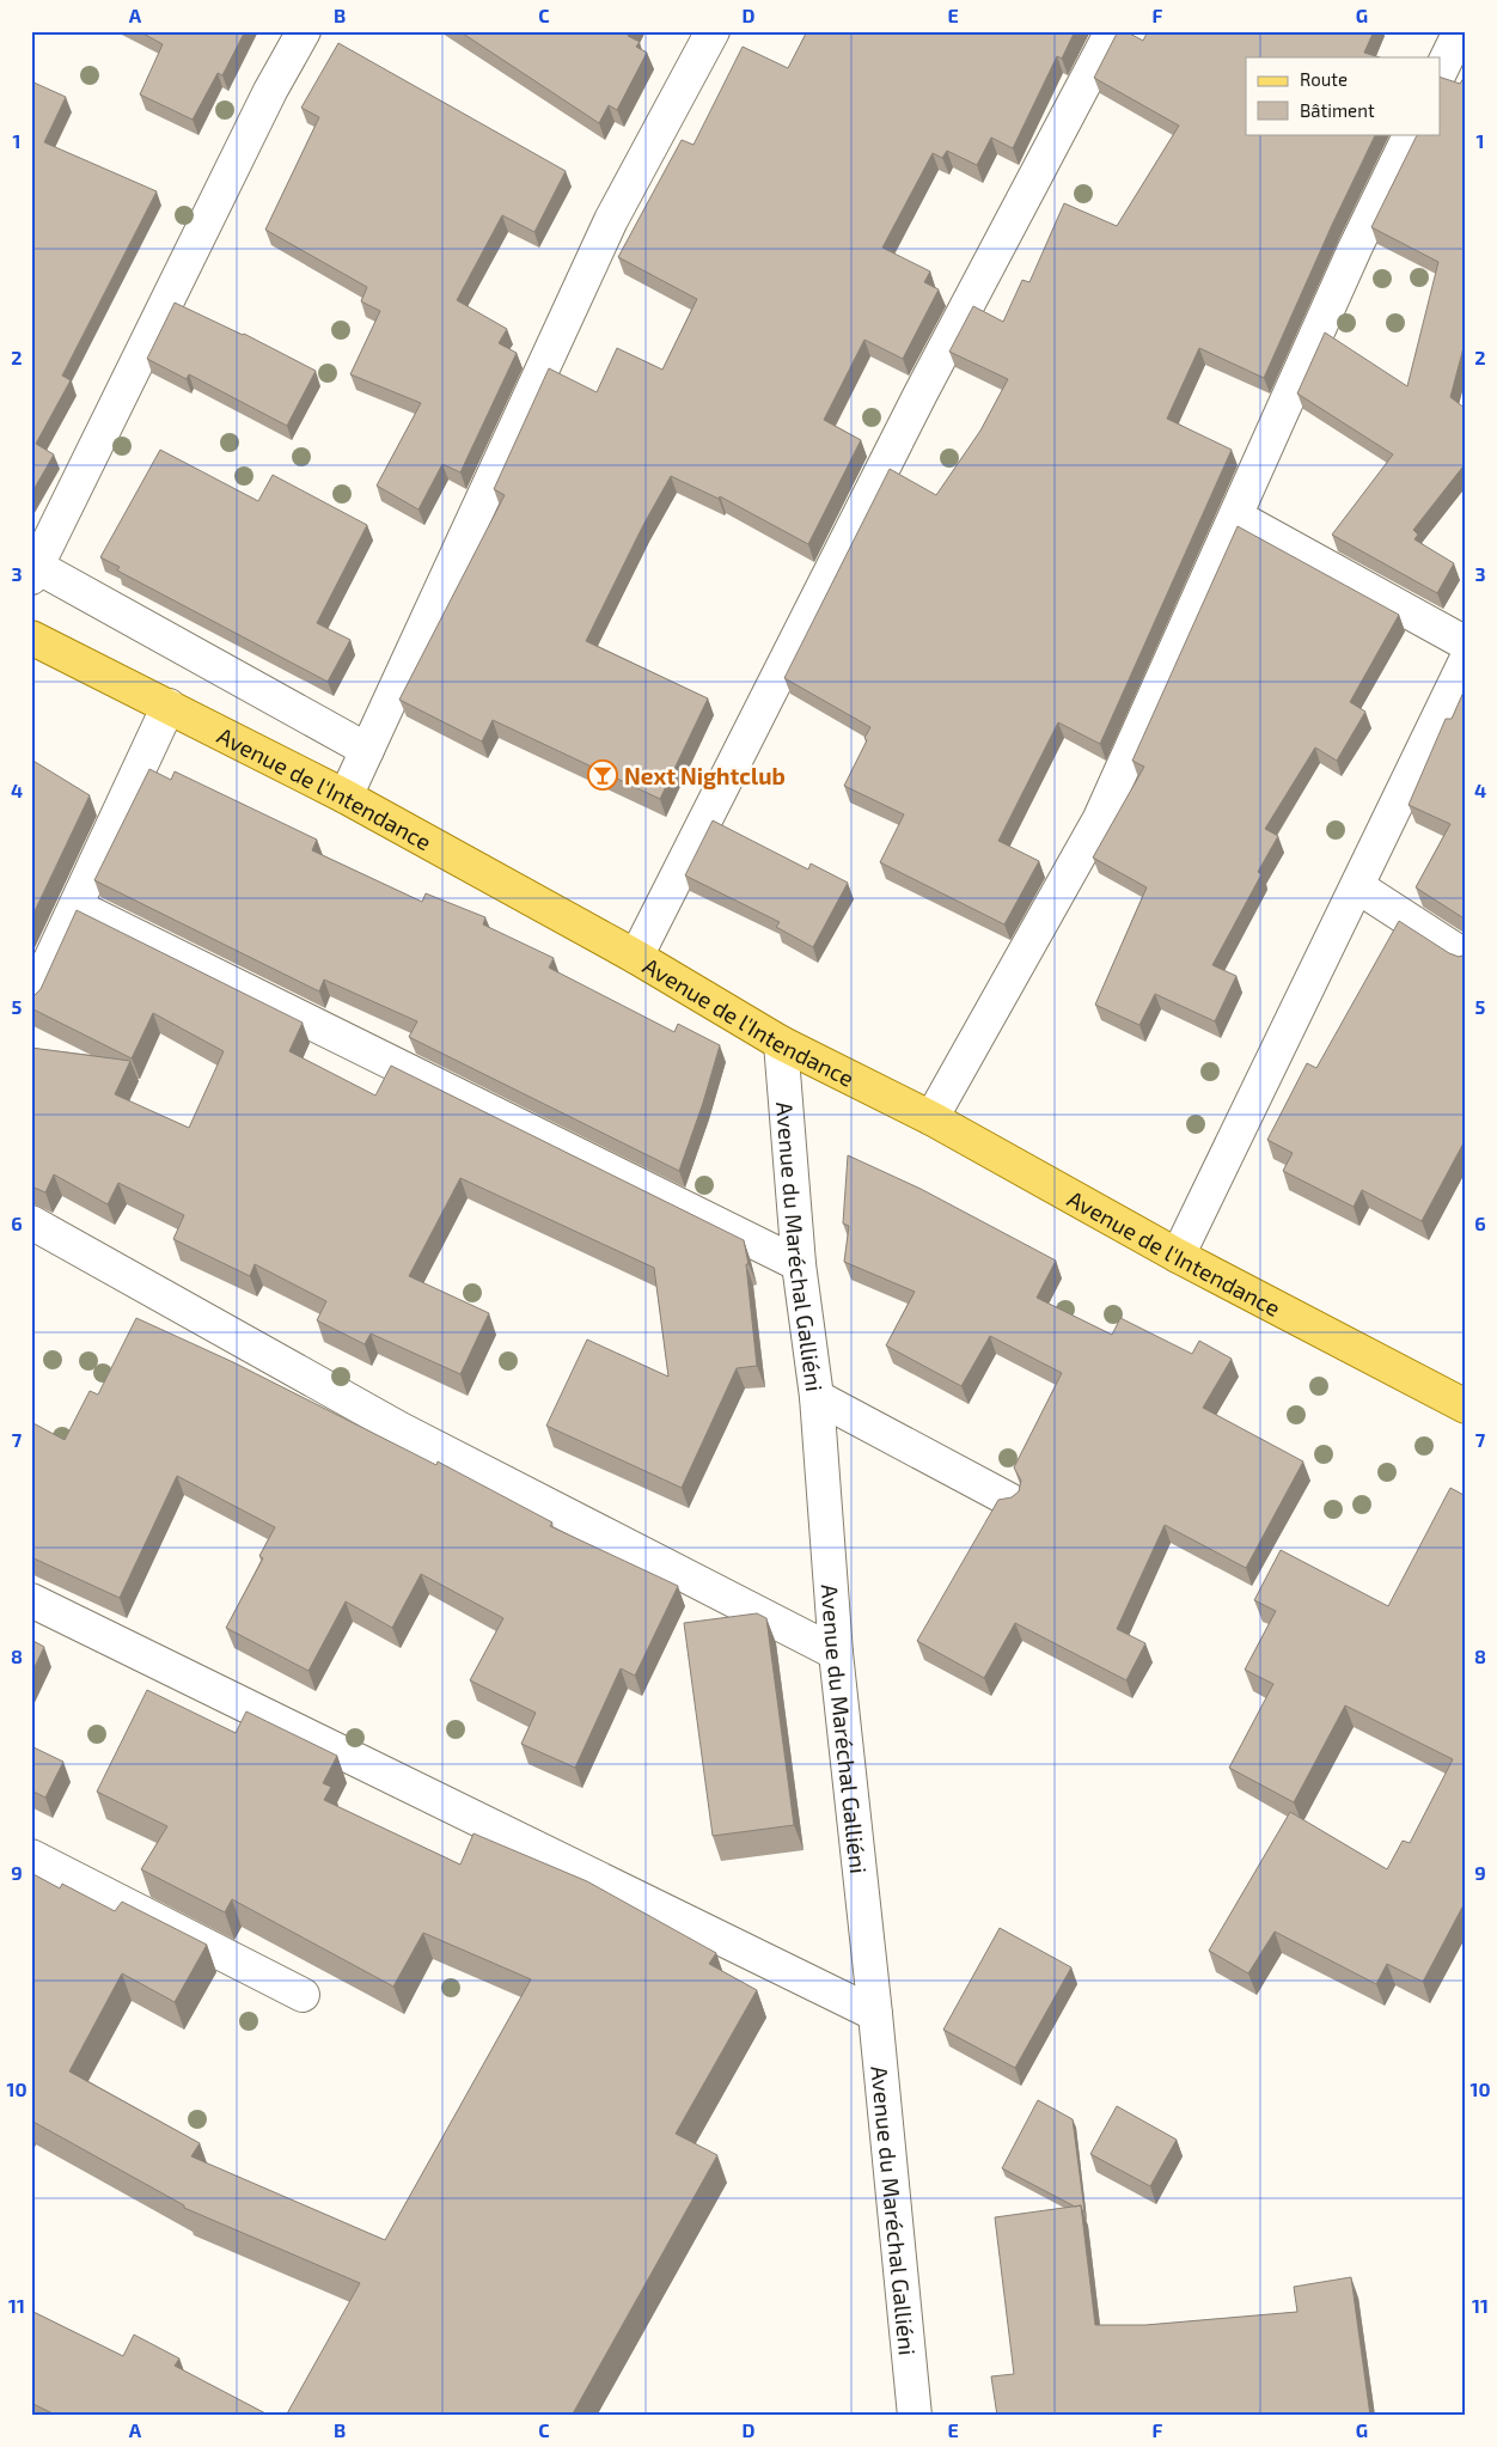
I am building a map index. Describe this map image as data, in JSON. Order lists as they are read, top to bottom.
{
  "streets": {
    "main road": ["Avenue de l'Intendance"],
    "street": ["Avenue du Maréchal Galliéni"]
  },
  "crossings": [
    ["Avenue de l'Intendance", "Avenue du Maréchal Galliéni"]
  ],
  "places": {
    "bar": ["Next Nightclub"]
  },
  "legend": ["Route", "Bâtiment"],
  "grid": {
    "columns": [
      "A",
      "B",
      "C",
      "D",
      "E",
      "F",
      "G"
    ],
    "rows": [
      "1",
      "2",
      "3",
      "4",
      "5",
      "6",
      "7",
      "8",
      "9",
      "10",
      "11"
    ]
  }
}
